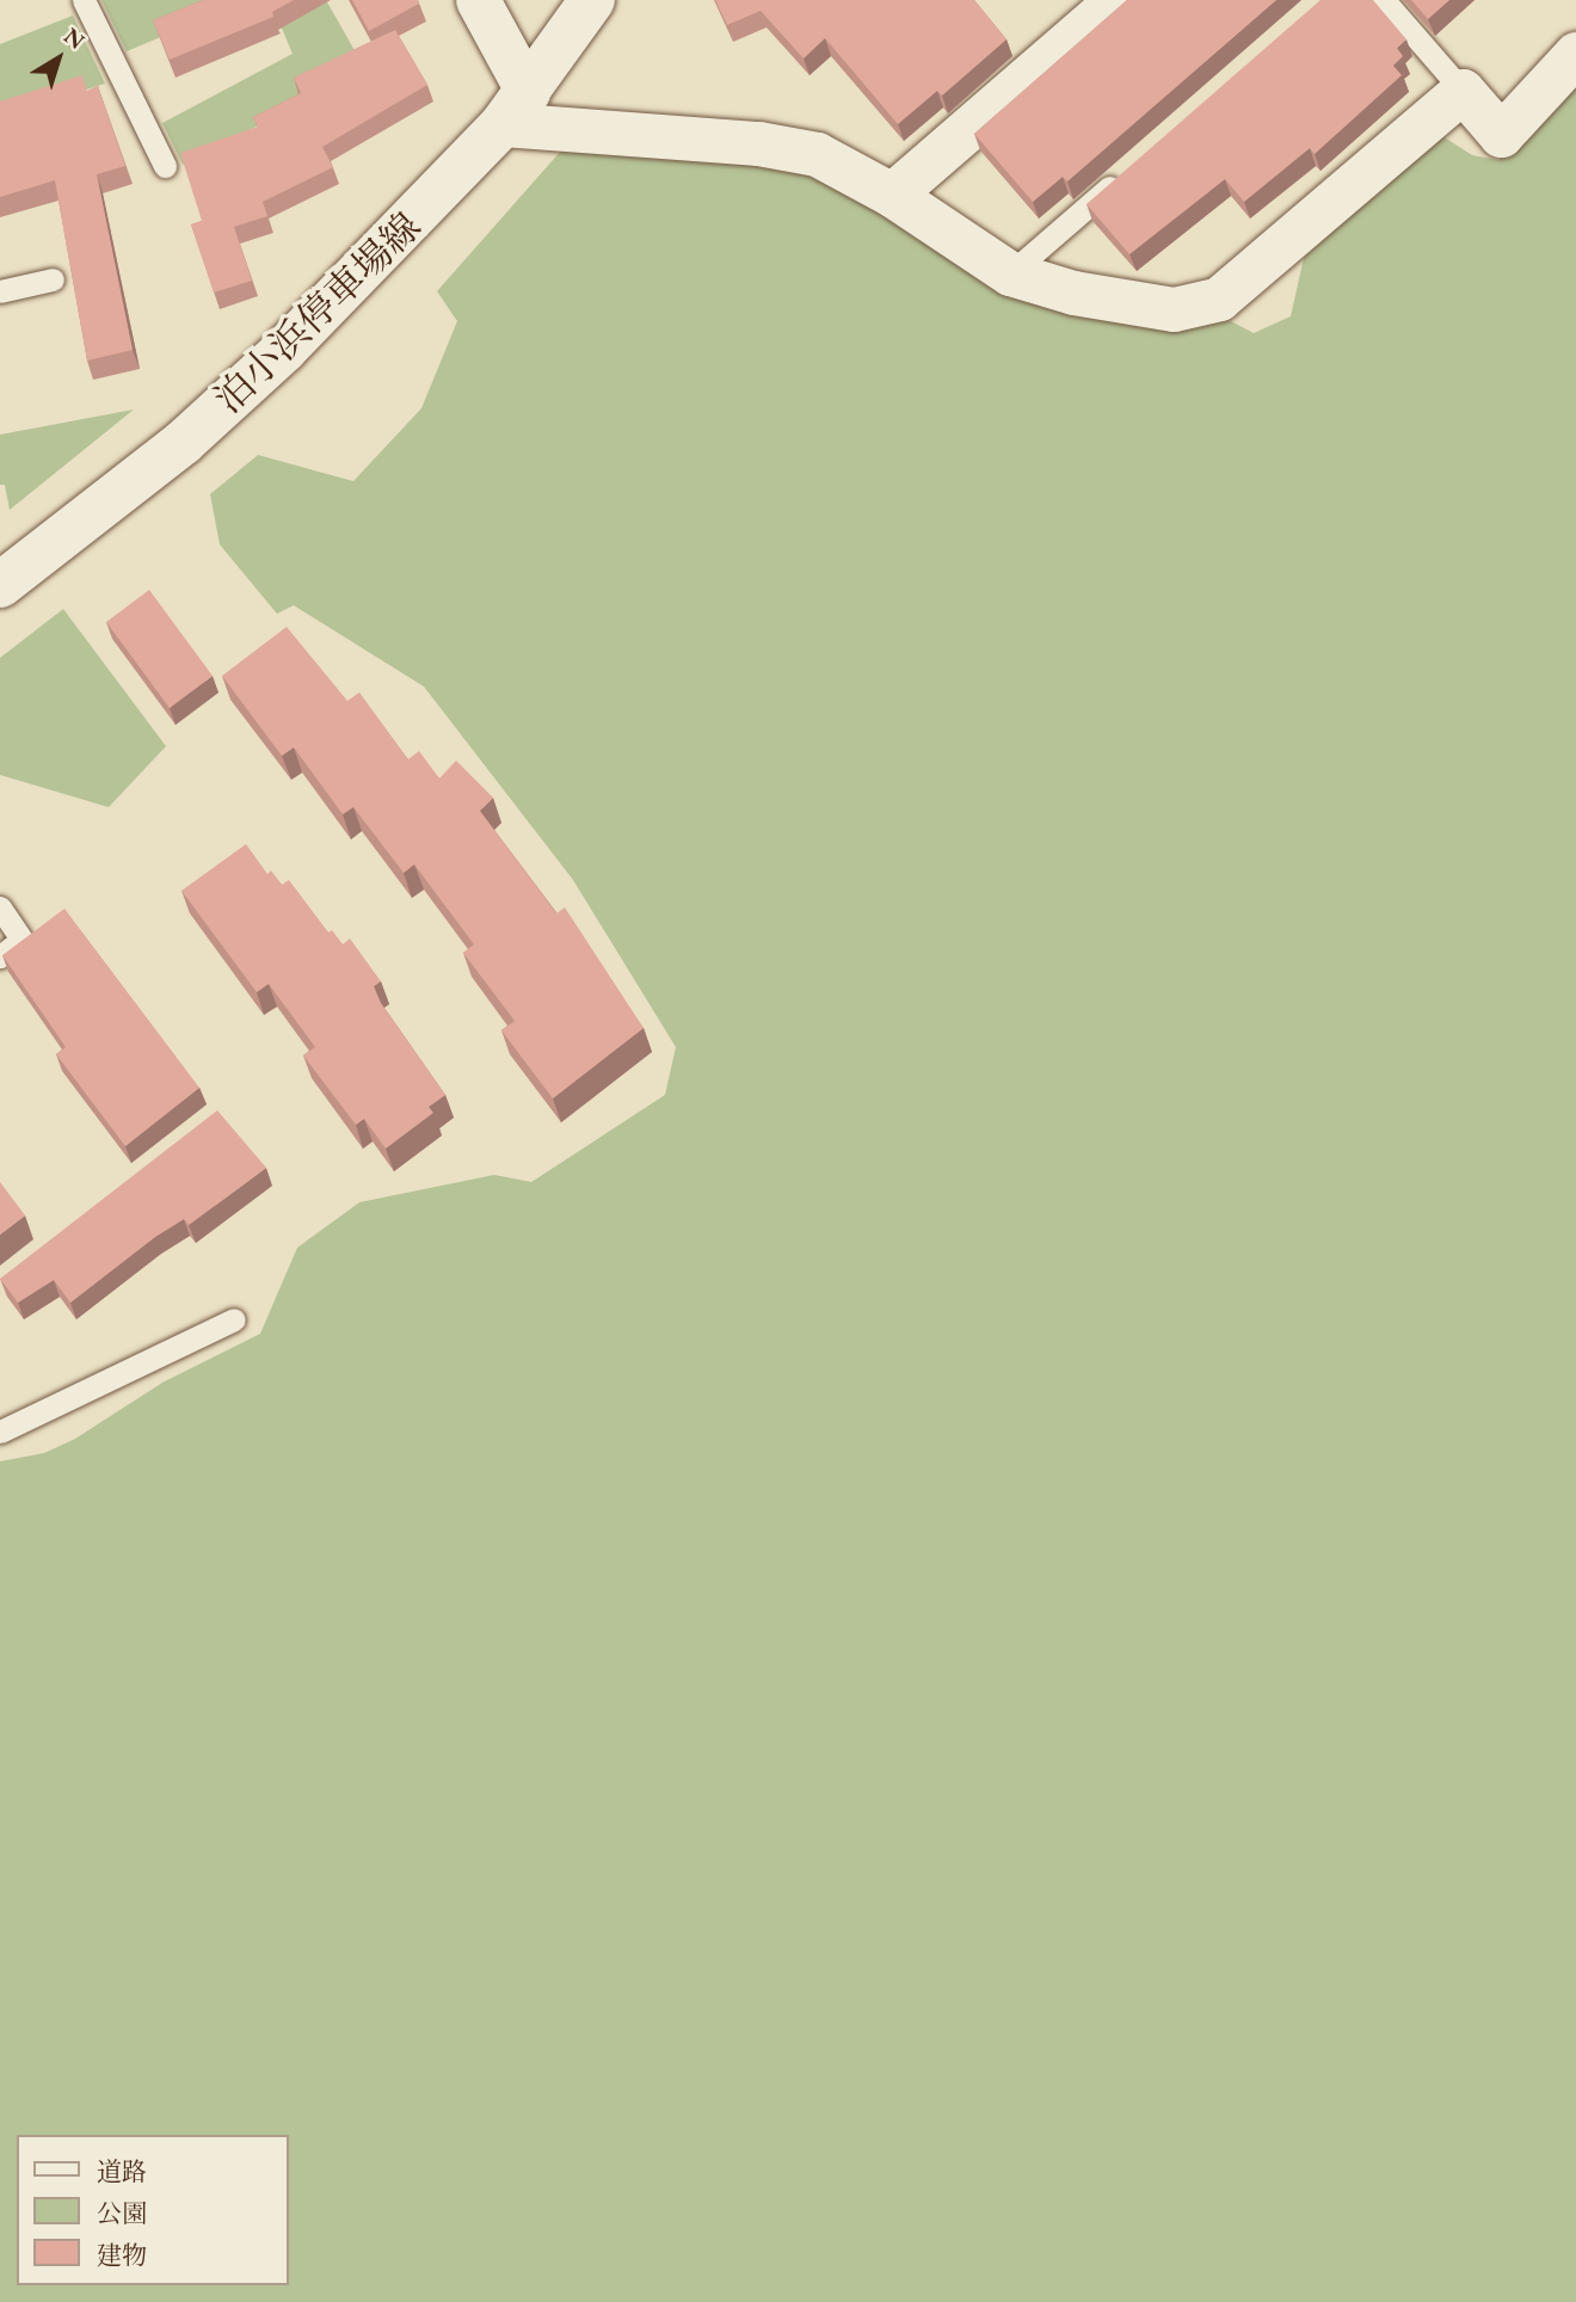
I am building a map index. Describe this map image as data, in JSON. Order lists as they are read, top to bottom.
{
  "streets": {
    "main road": ["泊小浜停車場線"]
  },
  "legend": ["道路", "公園", "建物"],
  "north": "top right"
}
